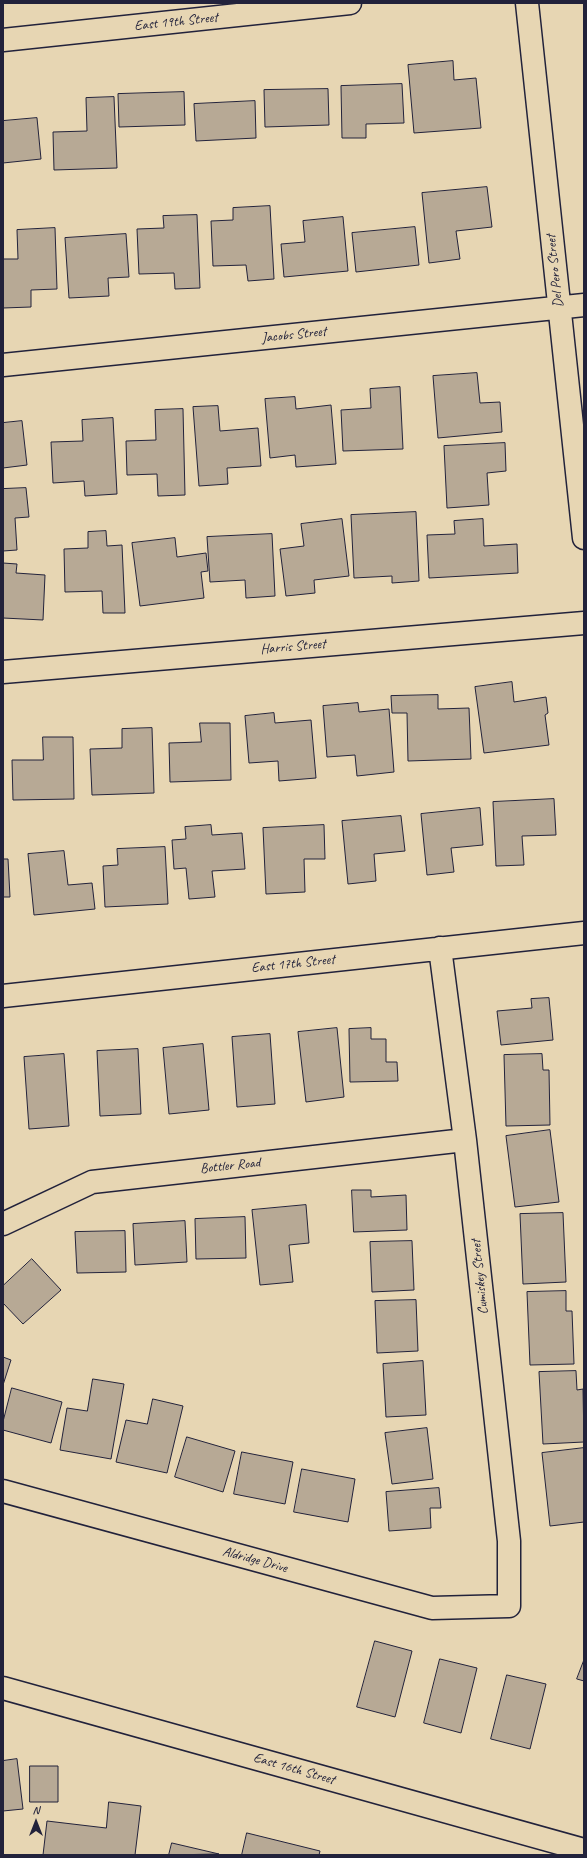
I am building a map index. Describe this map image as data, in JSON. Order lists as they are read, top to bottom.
{
  "streets": {
    "street": [
      "East 19th Street",
      "Del Pero Street",
      "Jacobs Street",
      "Harris Street",
      "East 17th Street",
      "Bottler Road",
      "Cumiskey Street",
      "Aldridge Drive",
      "East 16th Street"
    ]
  },
  "crossings": [
    ["Del Pero Street", "Jacobs Street"],
    ["East 17th Street", "Cumiskey Street"],
    ["Bottler Road", "Cumiskey Street"],
    ["Cumiskey Street", "Aldridge Drive"]
  ],
  "north": "top"
}
